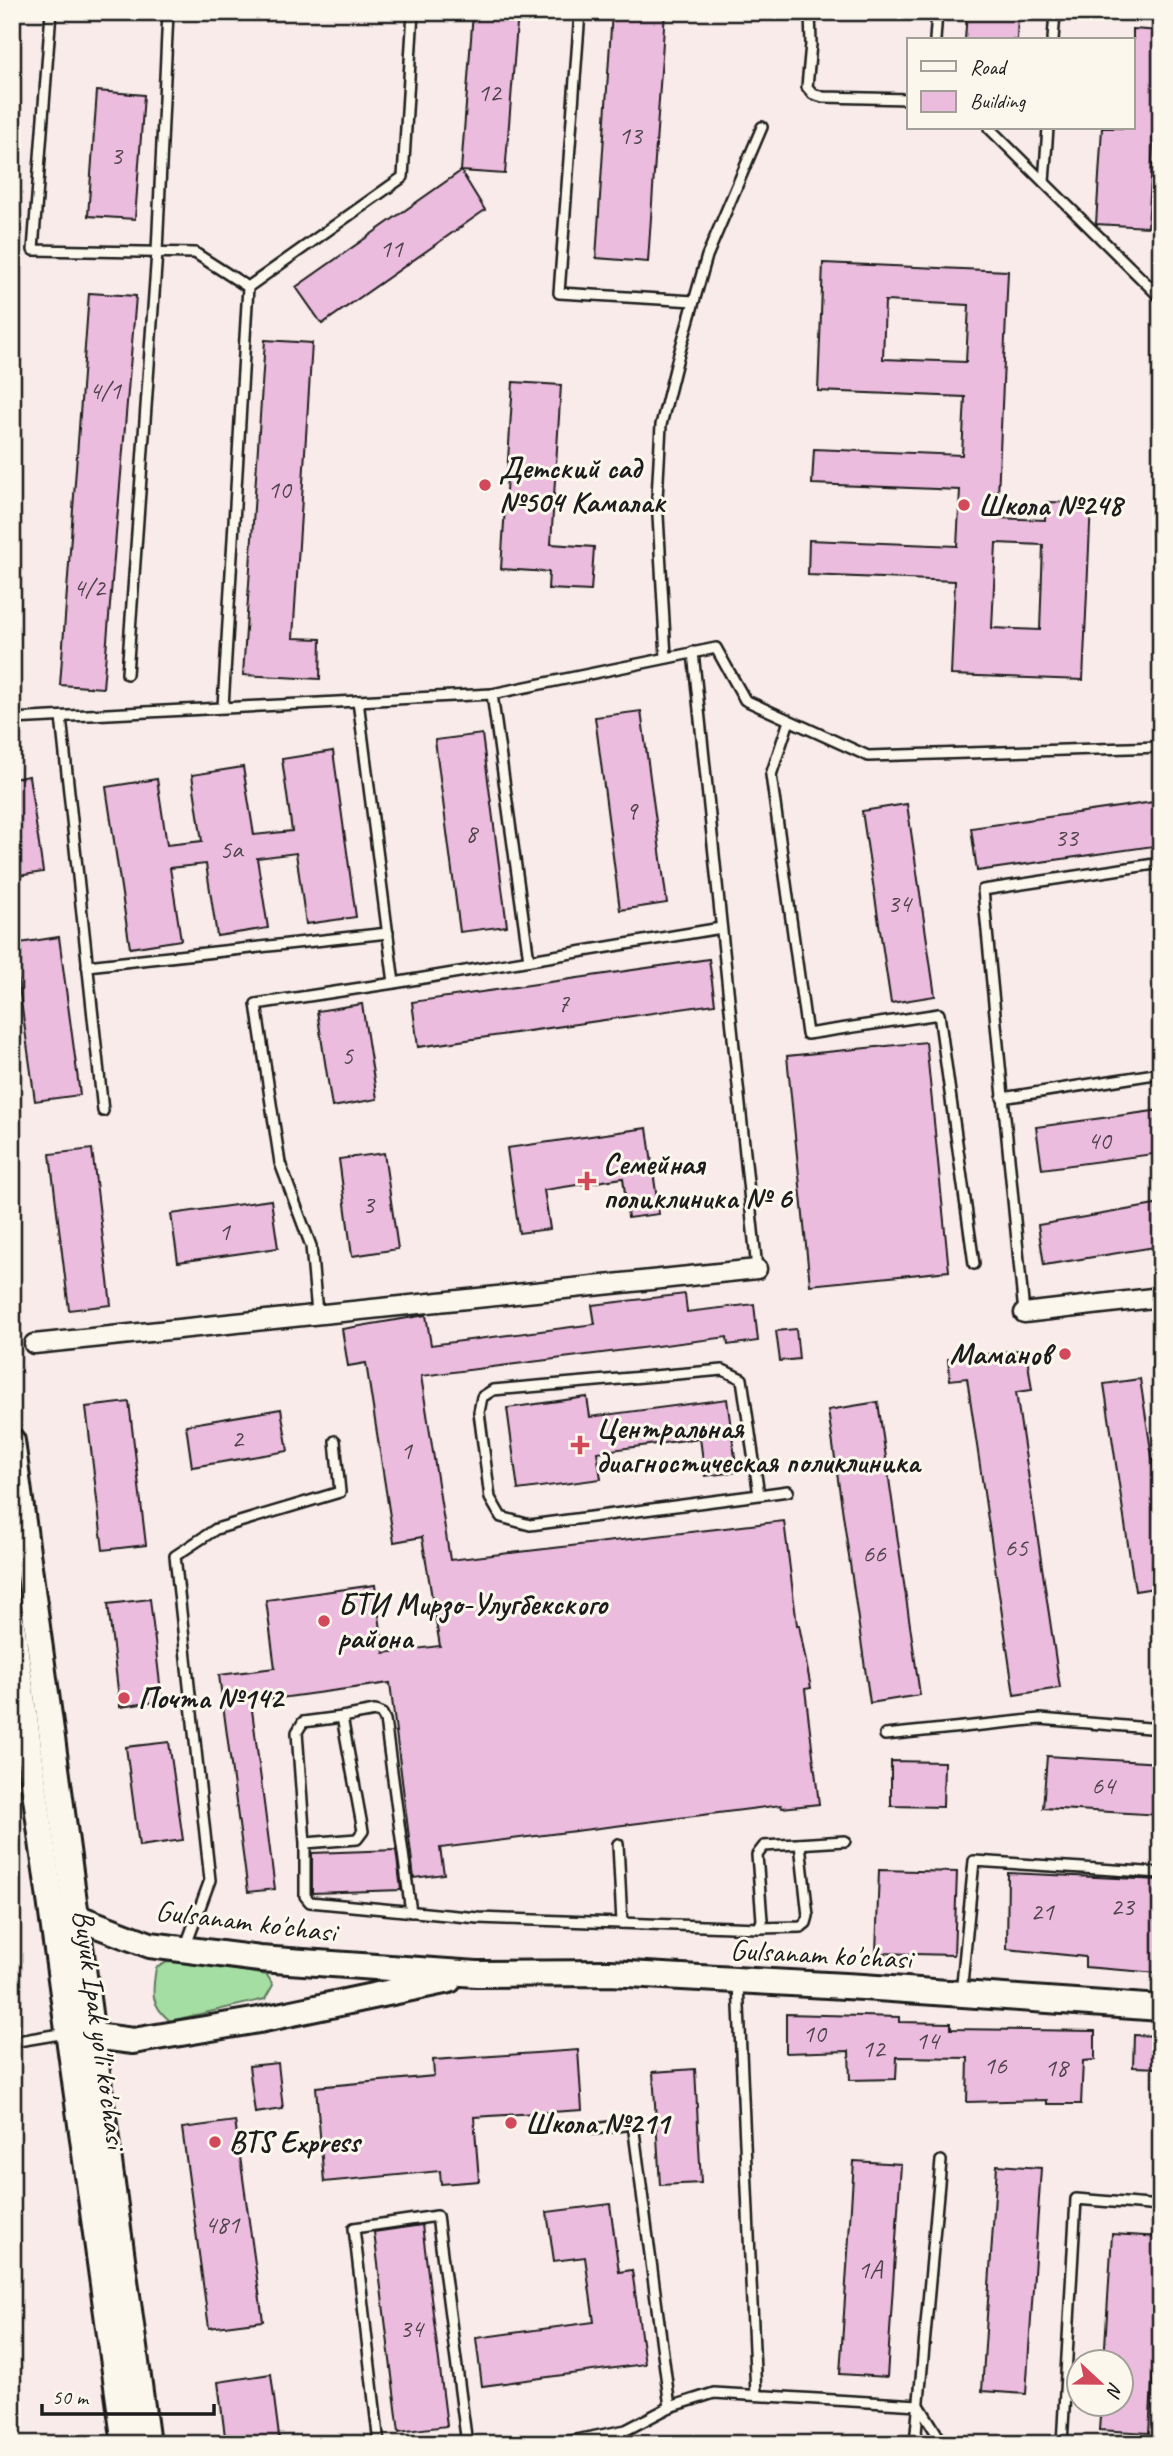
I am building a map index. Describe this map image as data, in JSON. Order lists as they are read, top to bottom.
{
  "streets": {
    "main road": ["Gulsanam ko'chasi", "Buyuk Ipak yo'li ko'chasi"]
  },
  "crossings": [
    ["Gulsanam ko'chasi", "Buyuk Ipak yo'li ko'chasi"]
  ],
  "places": {
    "other": [
      "Детский сад №504 Камалак",
      "Школа №248",
      "Маманов",
      "БТИ Мирзо-Улугбекского района",
      "Почта №142",
      "Школа №211",
      "BTS Express"
    ],
    "health": ["Семейная поликлиника № 6", "Центральная диагностическая поликлиника"]
  },
  "house_numbers": [
    "12",
    "13",
    "3",
    "11",
    "4/1",
    "10",
    "4/2",
    "9",
    "8",
    "33",
    "5а",
    "34",
    "7",
    "5",
    "40",
    "3",
    "1",
    "2",
    "1",
    "65",
    "66",
    "64",
    "23",
    "21",
    "10",
    "14",
    "12",
    "16",
    "18",
    "481",
    "1A",
    "34"
  ],
  "legend": ["Road", "Building"],
  "scale_bar": "50 m",
  "north": "right"
}
